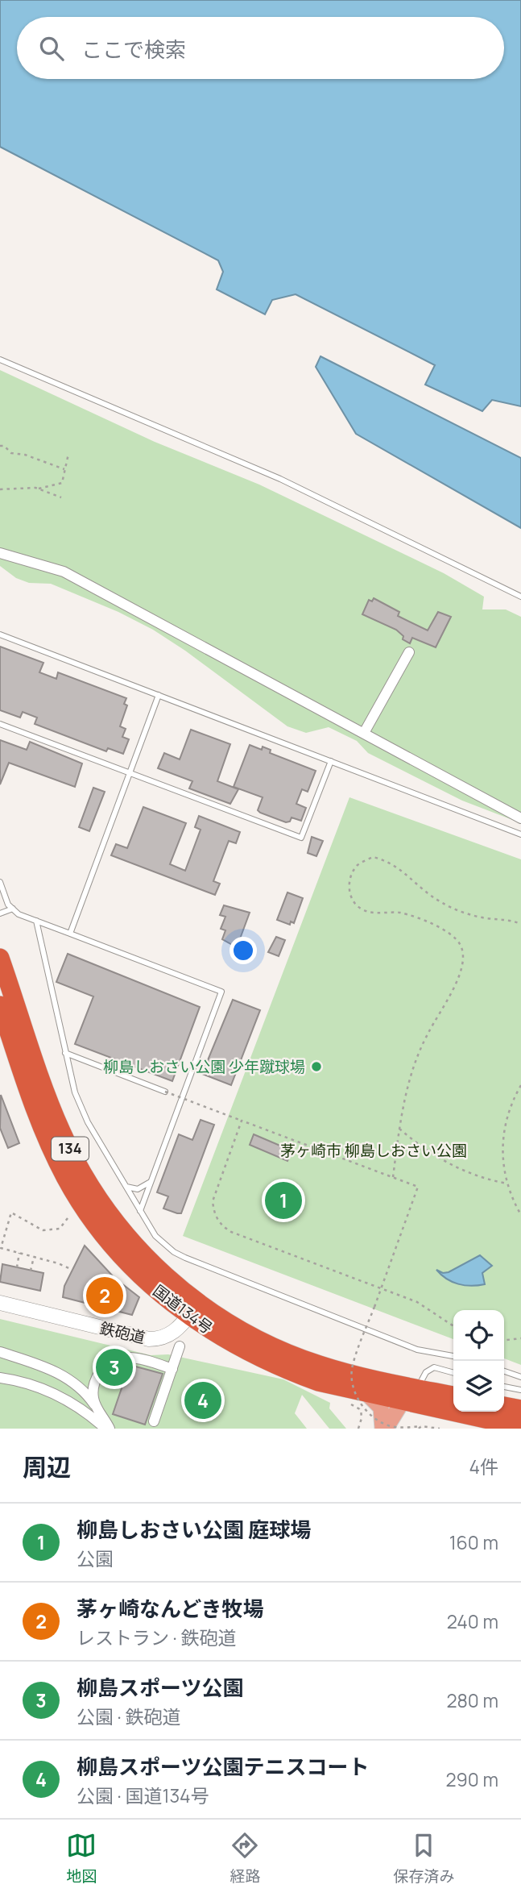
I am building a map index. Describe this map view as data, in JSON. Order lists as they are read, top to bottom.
{
  "streets": {
    "highway": ["134", "国道134号"],
    "street": ["鉄砲道"]
  },
  "crossings": [
    ["国道134号", "鉄砲道"]
  ],
  "parks": ["茅ヶ崎市 柳島しおさい公園"],
  "places": ["柳島しおさい公園 少年蹴球場"],
  "page": {
    "search": "ここで検索",
    "pins": [
      "1",
      "2",
      "3",
      "4"
    ],
    "heading": ["周辺", "4件"],
    "list": [
      {
        "mark": "1",
        "name": "柳島しおさい公園 庭球場",
        "note": "公園",
        "value": "160 m"
      },
      {
        "mark": "2",
        "name": "茅ヶ崎なんどき牧場",
        "note": "レストラン · 鉄砲道",
        "value": "240 m"
      },
      {
        "mark": "3",
        "name": "柳島スポーツ公園",
        "note": "公園 · 鉄砲道",
        "value": "280 m"
      },
      {
        "mark": "4",
        "name": "柳島スポーツ公園テニスコート",
        "note": "公園 · 国道134号",
        "value": "290 m"
      }
    ],
    "nav": ["地図", "経路", "保存済み"]
  }
}
